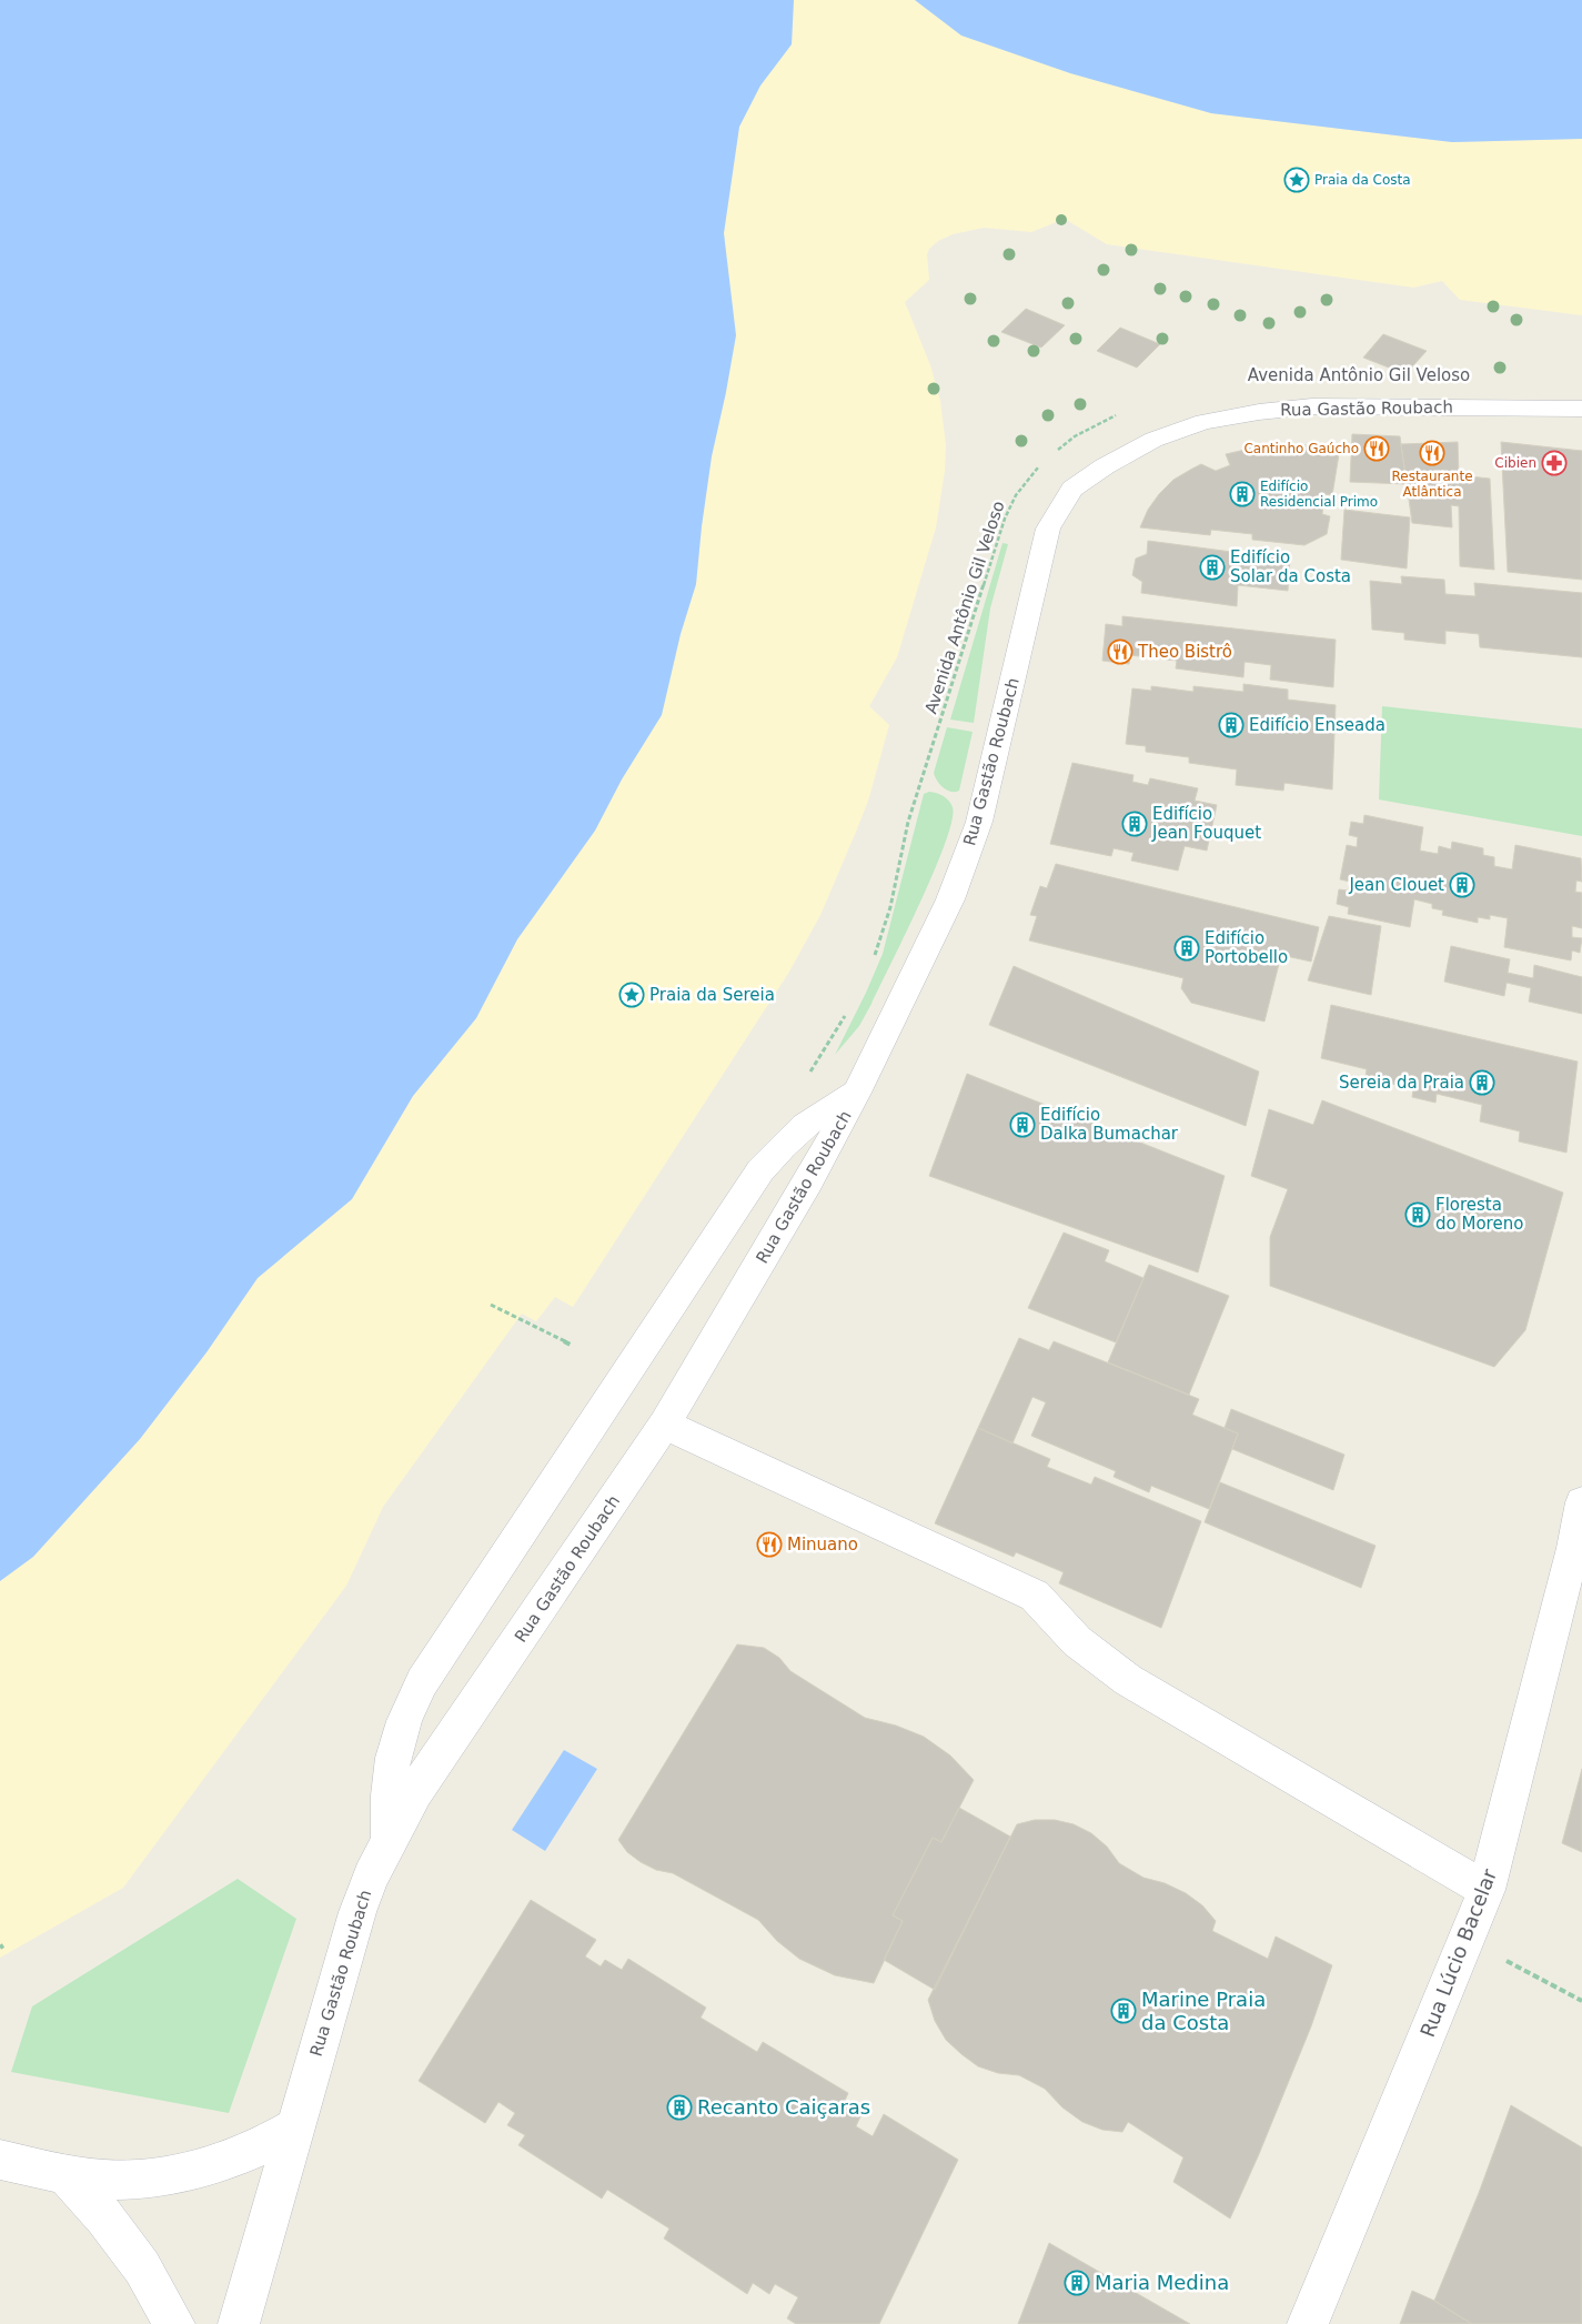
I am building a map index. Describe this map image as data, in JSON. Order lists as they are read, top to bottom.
{
  "streets": {
    "street": ["Rua Gastão Roubach", "Rua Lúcio Bacelar"],
    "path": ["Avenida Antônio Gil Veloso"]
  },
  "places": {
    "place": ["Praia da Costa", "Praia da Sereia"],
    "restaurant": [
      "Cantinho Gaúcho",
      "Restaurante Atlântica",
      "Theo Bistrô",
      "Minuano"
    ],
    "pharmacy": ["Cibien"],
    "building": [
      "Edifício Residencial Primo",
      "Edifício Solar da Costa",
      "Edifício Enseada",
      "Edifício Jean Fouquet",
      "Jean Clouet",
      "Edifício Portobello",
      "Sereia da Praia",
      "Edifício Dalka Bumachar",
      "Floresta do Moreno",
      "Marine Praia da Costa",
      "Recanto Caiçaras",
      "Maria Medina"
    ]
  }
}
